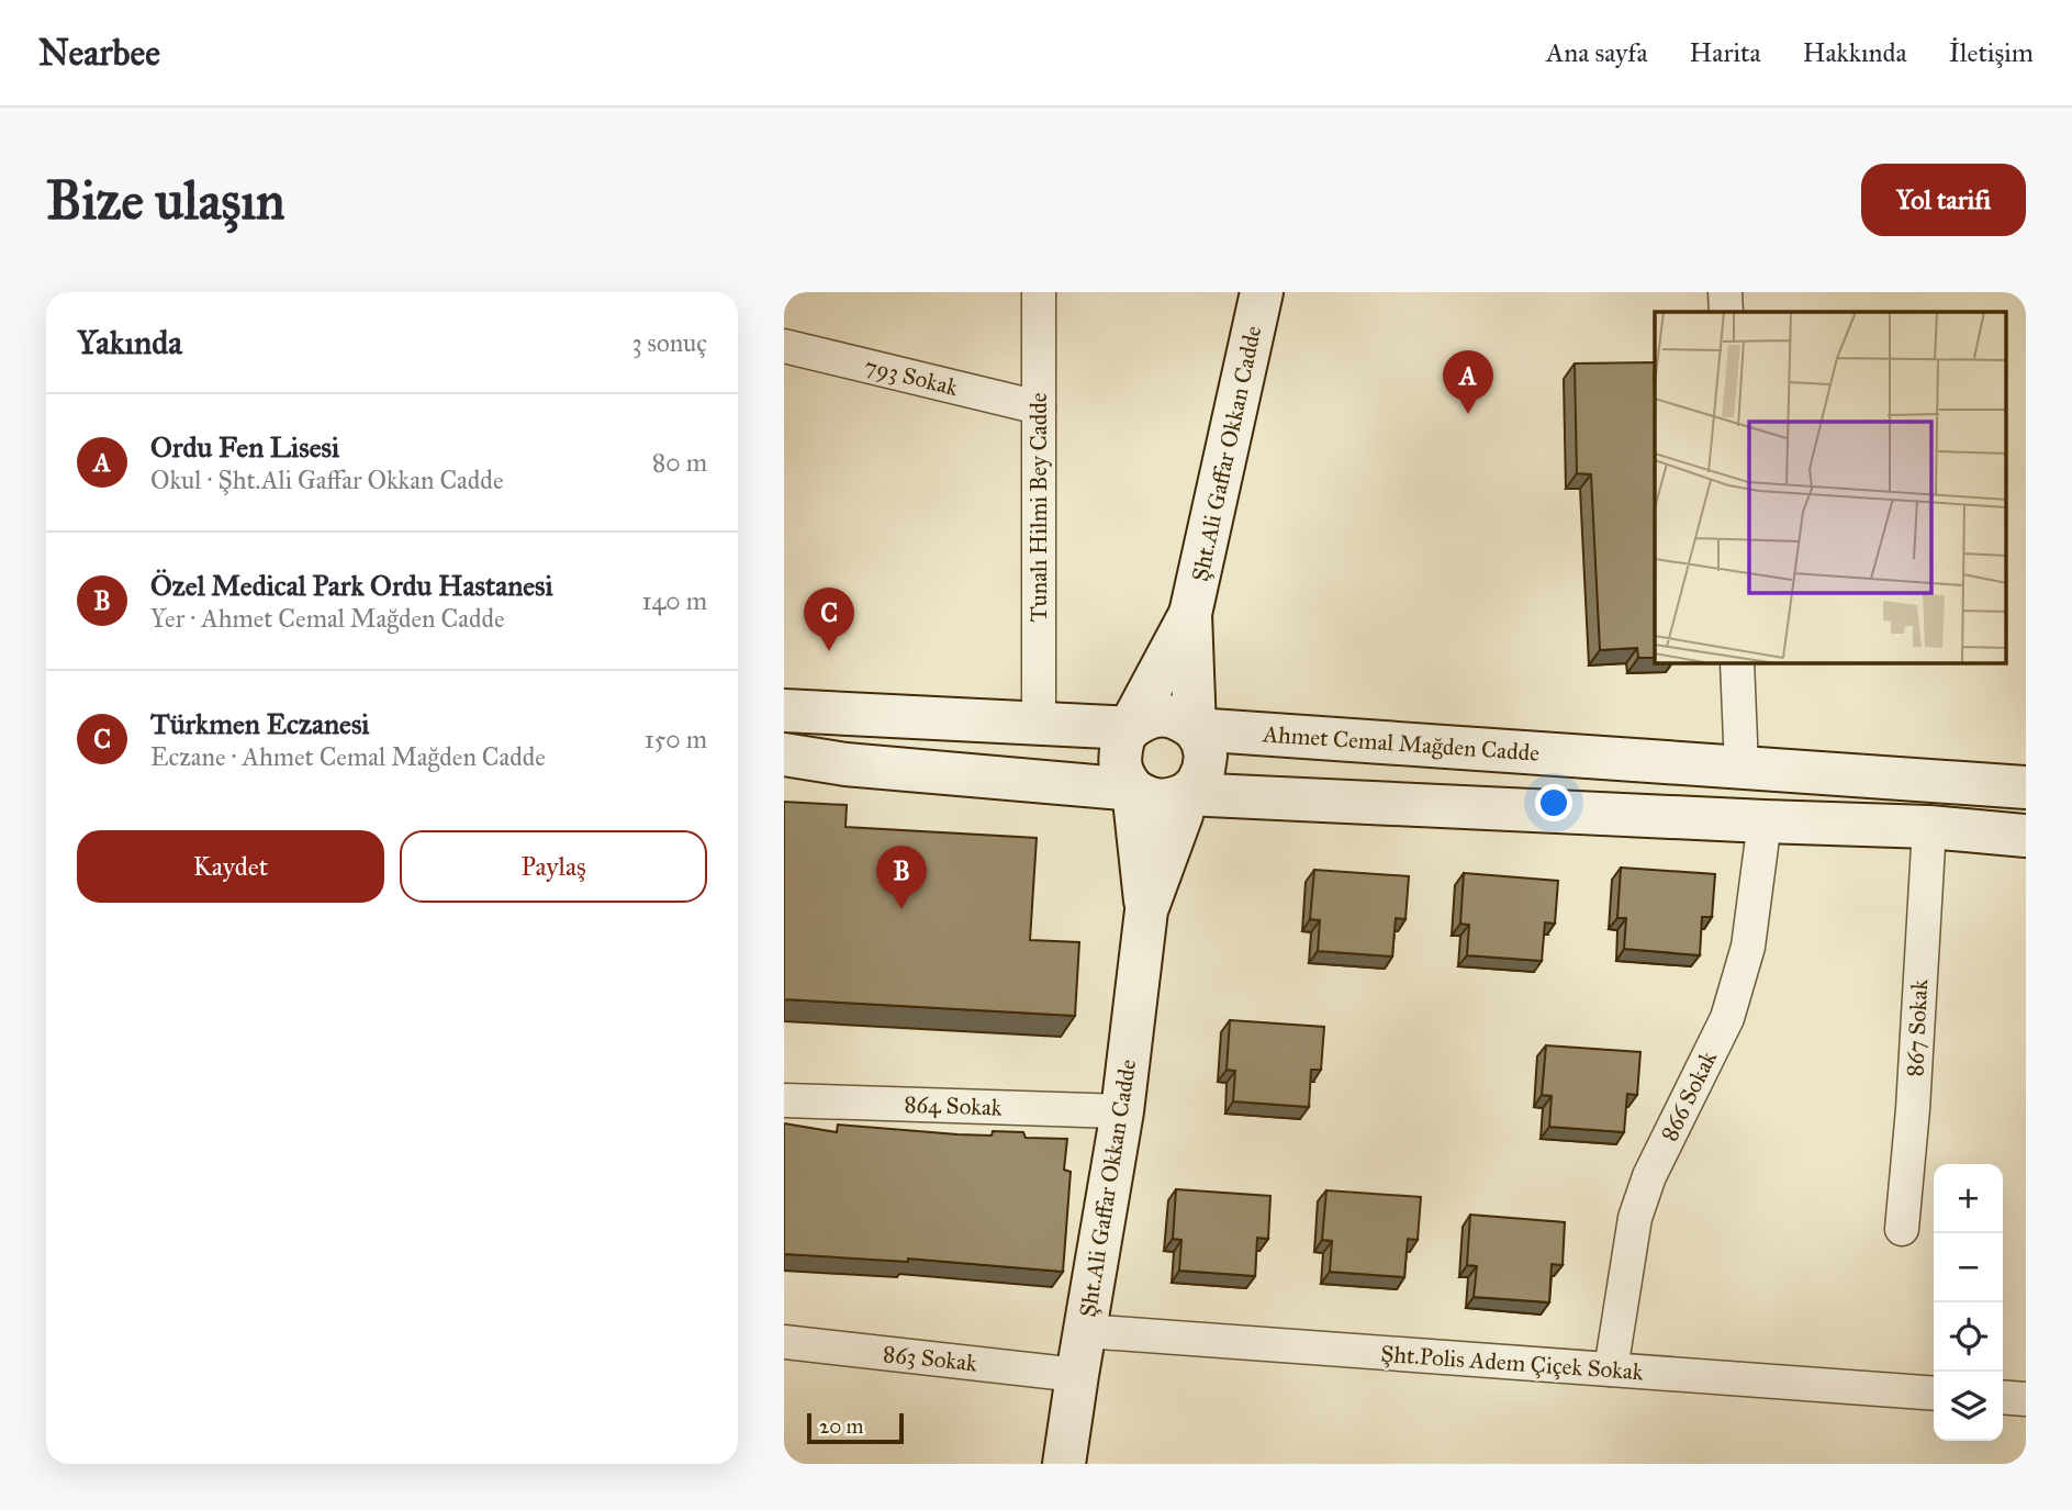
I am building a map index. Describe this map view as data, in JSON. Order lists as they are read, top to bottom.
{
  "streets": {
    "main road": ["Şht.Ali Gaffar Okkan Cadde", "Ahmet Cemal Mağden Cadde"],
    "street": [
      "793 Sokak",
      "Tunalı Hilmi Bey Cadde",
      "867 Sokak",
      "866 Sokak",
      "864 Sokak",
      "863 Sokak",
      "Şht.Polis Adem Çiçek Sokak"
    ]
  },
  "crossings": [
    ["793 Sokak", "Tunalı Hilmi Bey Cadde"],
    ["Şht.Ali Gaffar Okkan Cadde", "Ahmet Cemal Mağden Cadde"],
    ["Şht.Ali Gaffar Okkan Cadde", "864 Sokak"],
    ["Şht.Ali Gaffar Okkan Cadde", "863 Sokak"],
    ["Şht.Ali Gaffar Okkan Cadde", "Şht.Polis Adem Çiçek Sokak"],
    ["Tunalı Hilmi Bey Cadde", "Ahmet Cemal Mağden Cadde"],
    ["866 Sokak", "Şht.Polis Adem Çiçek Sokak"]
  ],
  "scale_bar": "20 m",
  "page": {
    "header": "Nearbee",
    "nav": [
      "Ana sayfa",
      "Harita",
      "Hakkında",
      "İletişim"
    ],
    "buttons": [
      "Yol tarifi",
      ["Kaydet", "Paylaş"]
    ],
    "title": "Bize ulaşın",
    "heading": ["Yakında", "3 sonuç"],
    "pins": ["A", "C", "B"],
    "list": [
      {
        "mark": "A",
        "name": "Ordu Fen Lisesi",
        "note": "Okul · Şht.Ali Gaffar Okkan Cadde",
        "value": "80 m"
      },
      {
        "mark": "B",
        "name": "Özel Medical Park Ordu Hastanesi",
        "note": "Yer · Ahmet Cemal Mağden Cadde",
        "value": "140 m"
      },
      {
        "mark": "C",
        "name": "Türkmen Eczanesi",
        "note": "Eczane · Ahmet Cemal Mağden Cadde",
        "value": "150 m"
      }
    ],
    "map_buttons": ["+", "−"],
    "scale": "20 m"
  }
}
